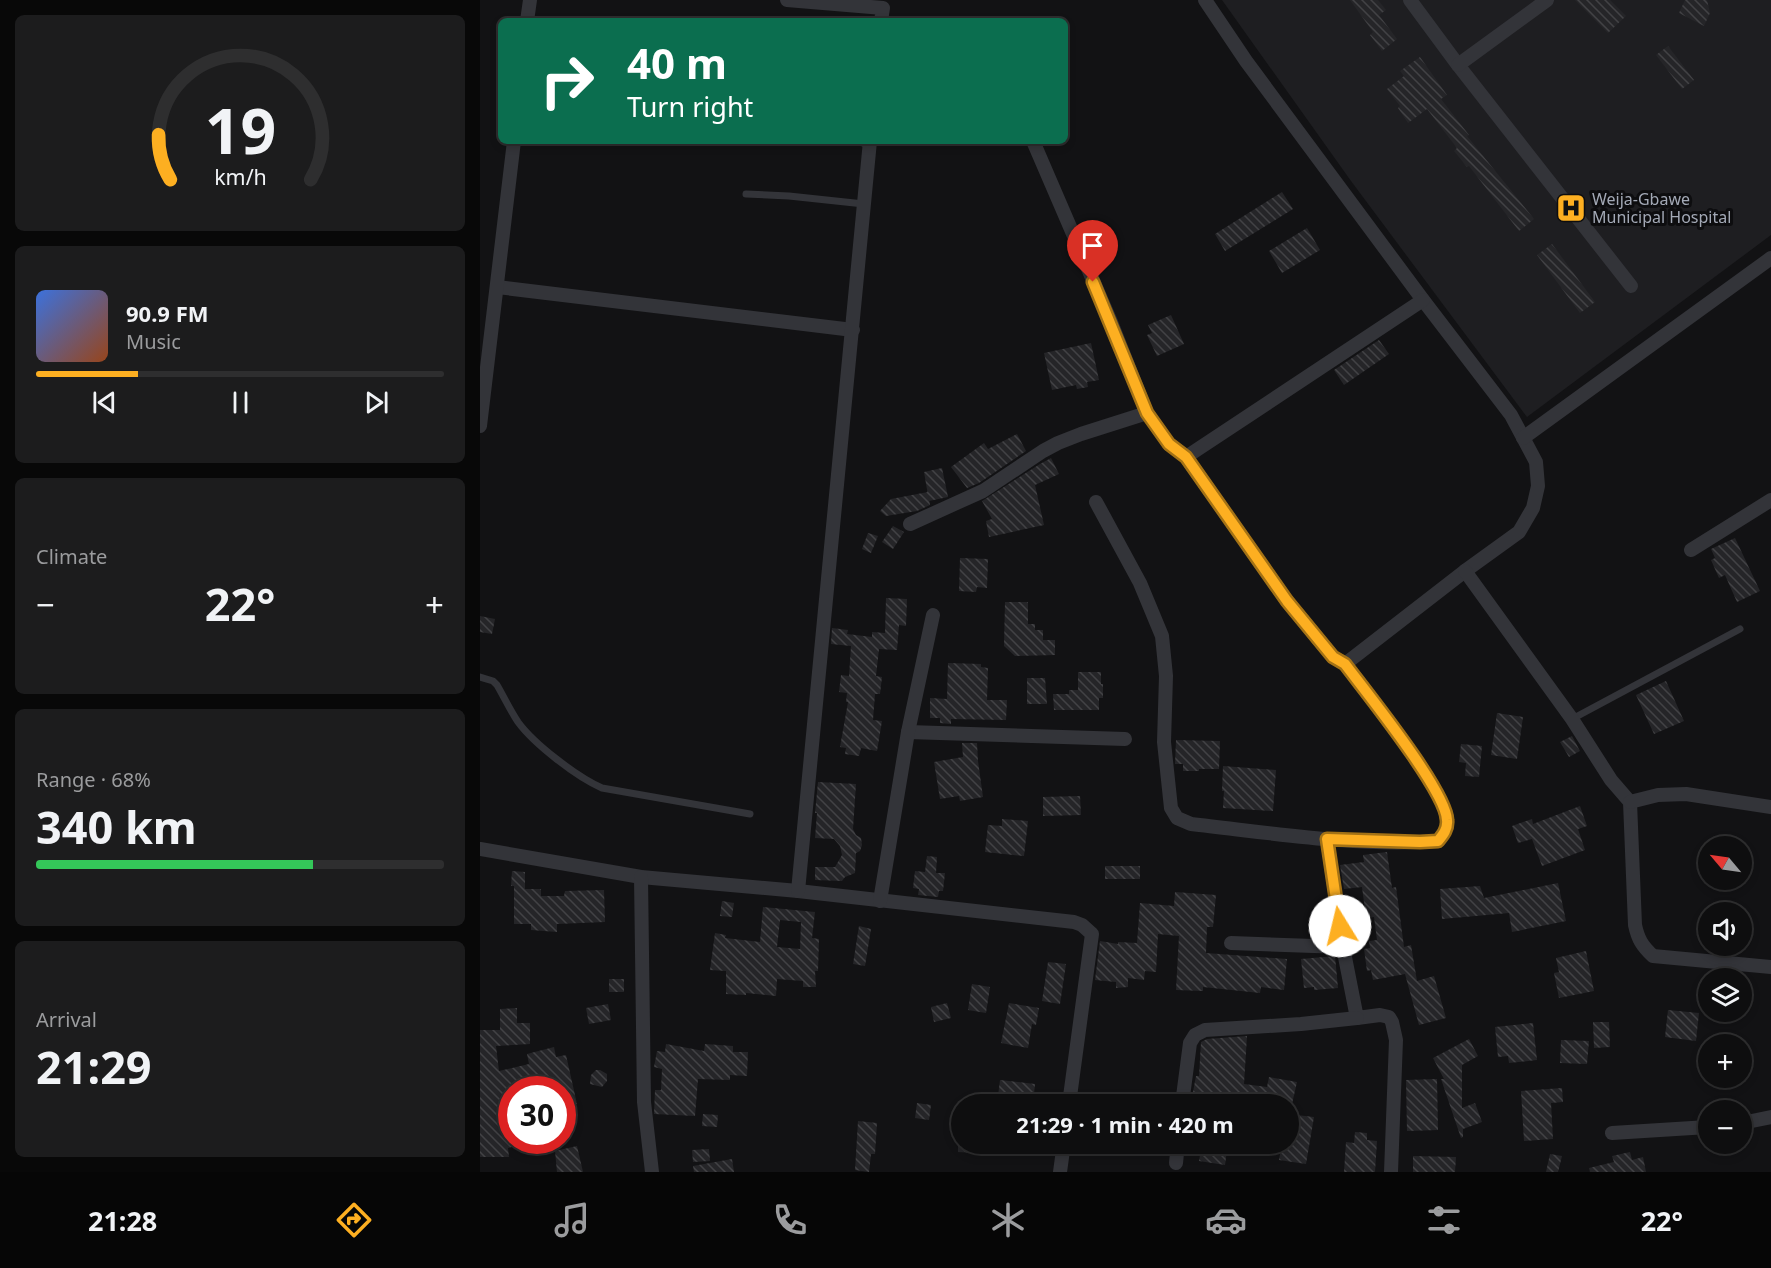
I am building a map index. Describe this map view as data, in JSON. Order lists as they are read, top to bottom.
{
  "places": {
    "hospital": ["Weija-Gbawe Municipal Hospital"]
  },
  "north": "top left",
  "page": {
    "turn": ["40 m", "Turn right"],
    "song": ["90.9 FM", "Music"],
    "tile": [
      "Climate",
      ["Range · 68%", "340 km"],
      ["Arrival", "21:29"]
    ],
    "heat": ["−", "22°", "+"],
    "map_buttons": ["+", "−"],
    "limit": "30",
    "trip": "21:29 · 1 min · 420 m",
    "tabs": ["21:28", "22°"],
    "gauge": ["19", "km/h"]
  }
}
